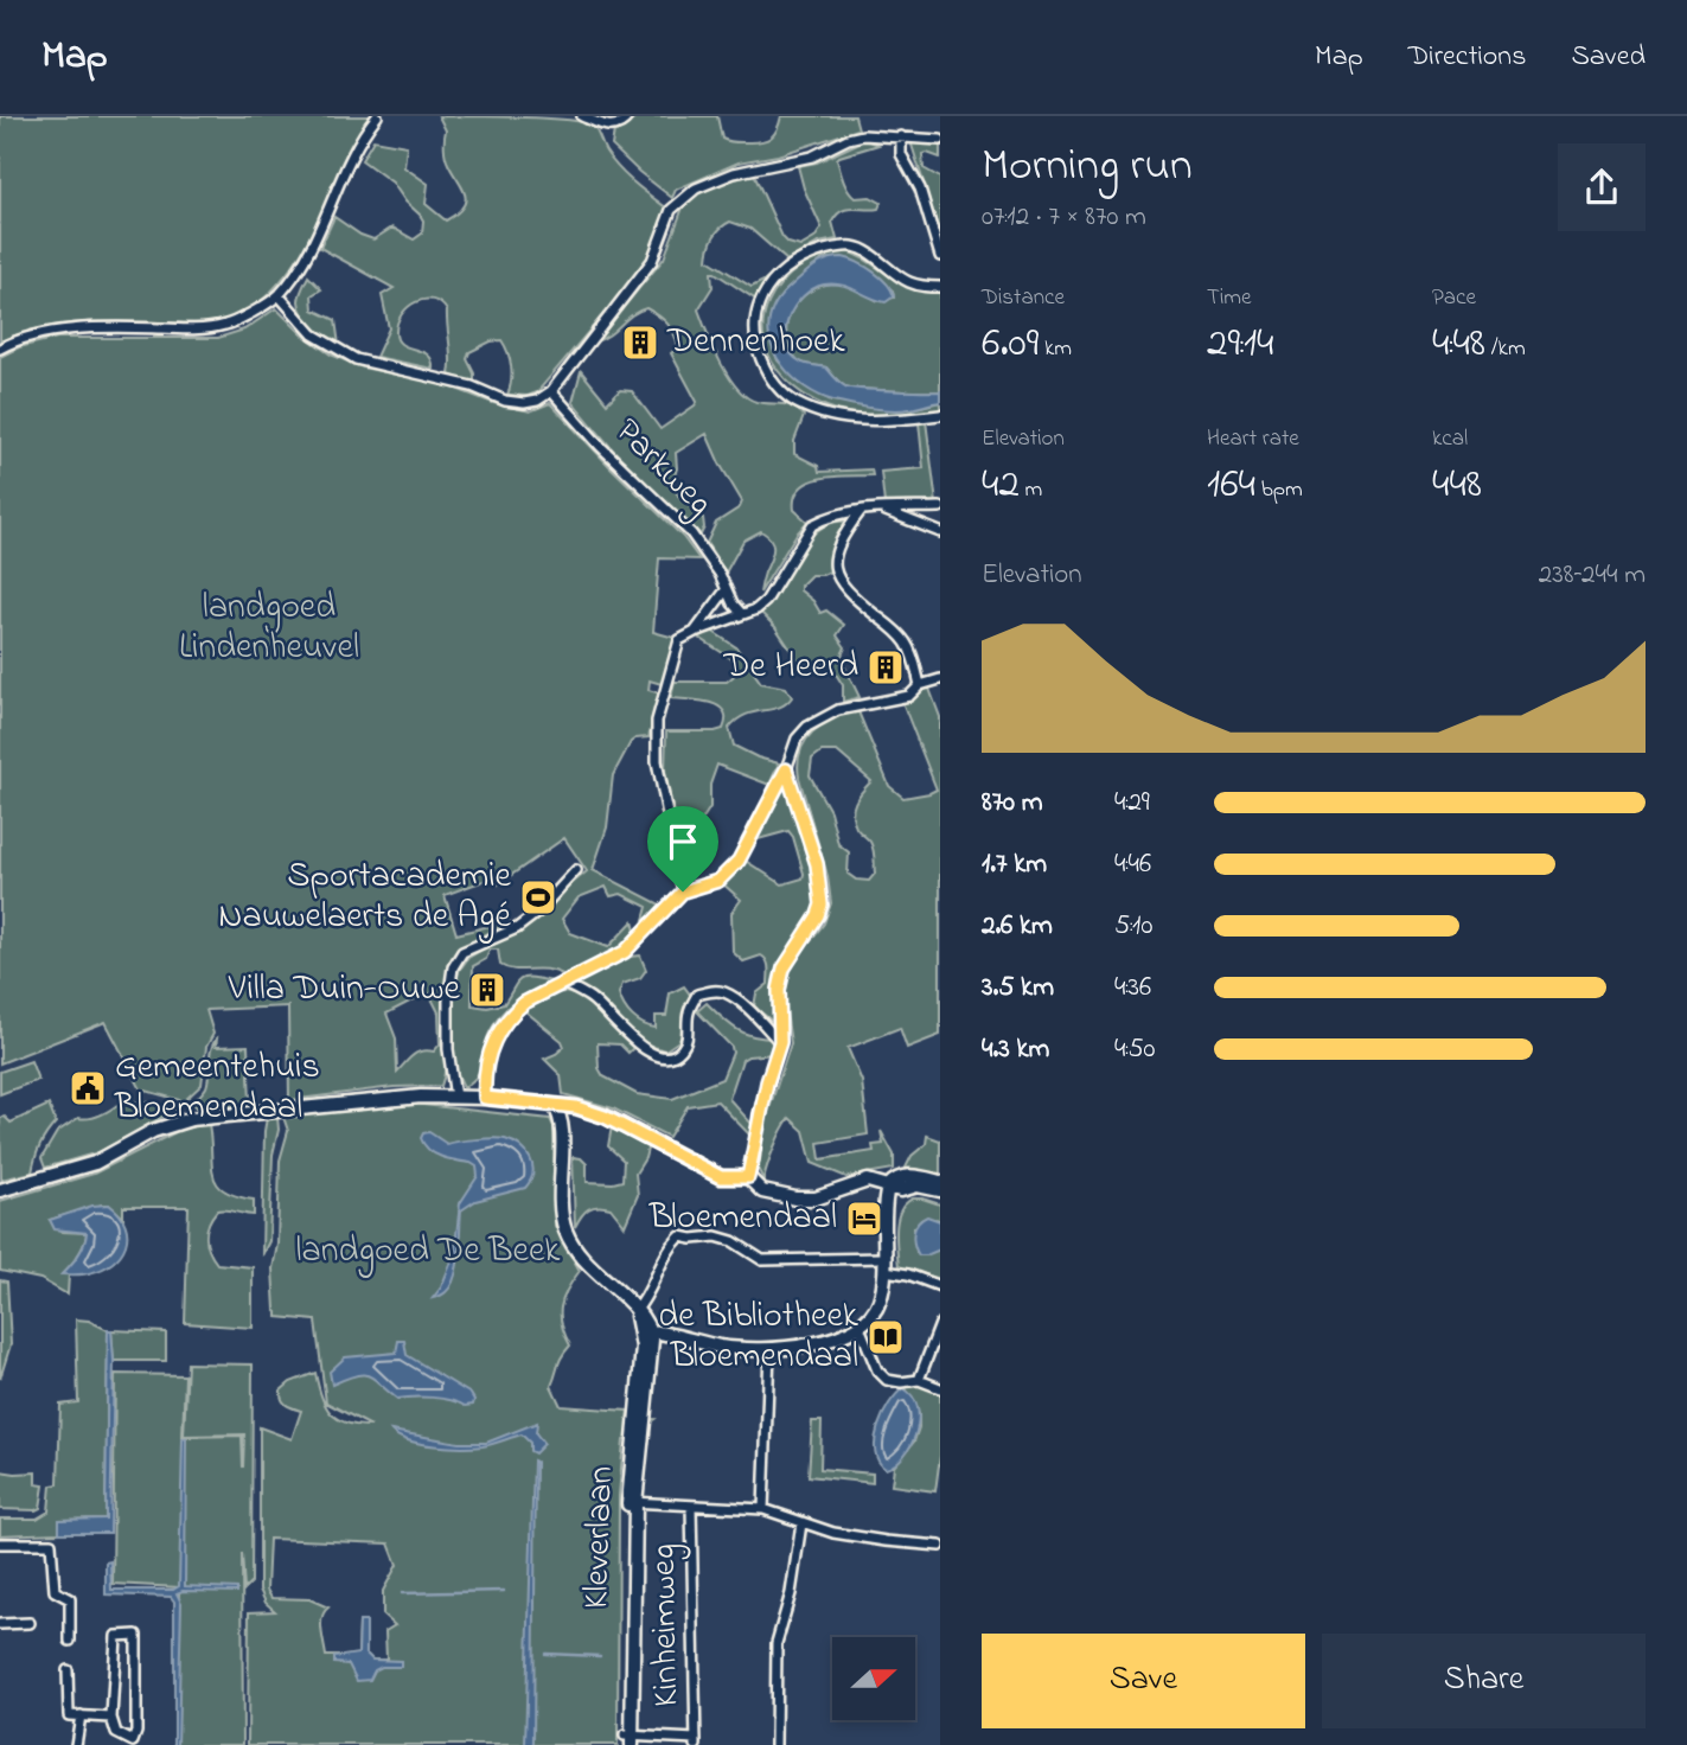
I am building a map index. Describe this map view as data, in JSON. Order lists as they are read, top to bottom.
{
  "streets": {
    "street": ["Parkweg", "Kleverlaan", "Kinheimweg"]
  },
  "parks": ["landgoed Lindenheuvel", "landgoed De Beek"],
  "places": {
    "building": ["Dennenhoek", "De Heerd", "Villa Duin-Ouwe"],
    "sports": ["Sportacademie Nauwelaerts de Agé"],
    "public building": ["Gemeentehuis Bloemendaal"],
    "hotel": ["Bloemendaal"],
    "library": ["de Bibliotheek Bloemendaal"]
  },
  "north": "right",
  "page": {
    "header": "Map",
    "nav": ["Map", "Directions", "Saved"],
    "heading": ["Morning run", "07:12 · 7 × 870 m"],
    "stats": [
      ["Distance", "6.09 km"],
      ["Time", "29:14"],
      ["Pace", "4:48 /km"],
      ["Elevation", "42 m"],
      ["Heart rate", "164 bpm"],
      ["kcal", "448"]
    ],
    "chart": ["Elevation", "238–244 m"],
    "list": [
      {
        "name": "870 m",
        "note": "4:29"
      },
      {
        "name": "1.7 km",
        "note": "4:46"
      },
      {
        "name": "2.6 km",
        "note": "5:10"
      },
      {
        "name": "3.5 km",
        "note": "4:36"
      },
      {
        "name": "4.3 km",
        "note": "4:50"
      }
    ],
    "buttons": ["Save", "Share"]
  }
}
